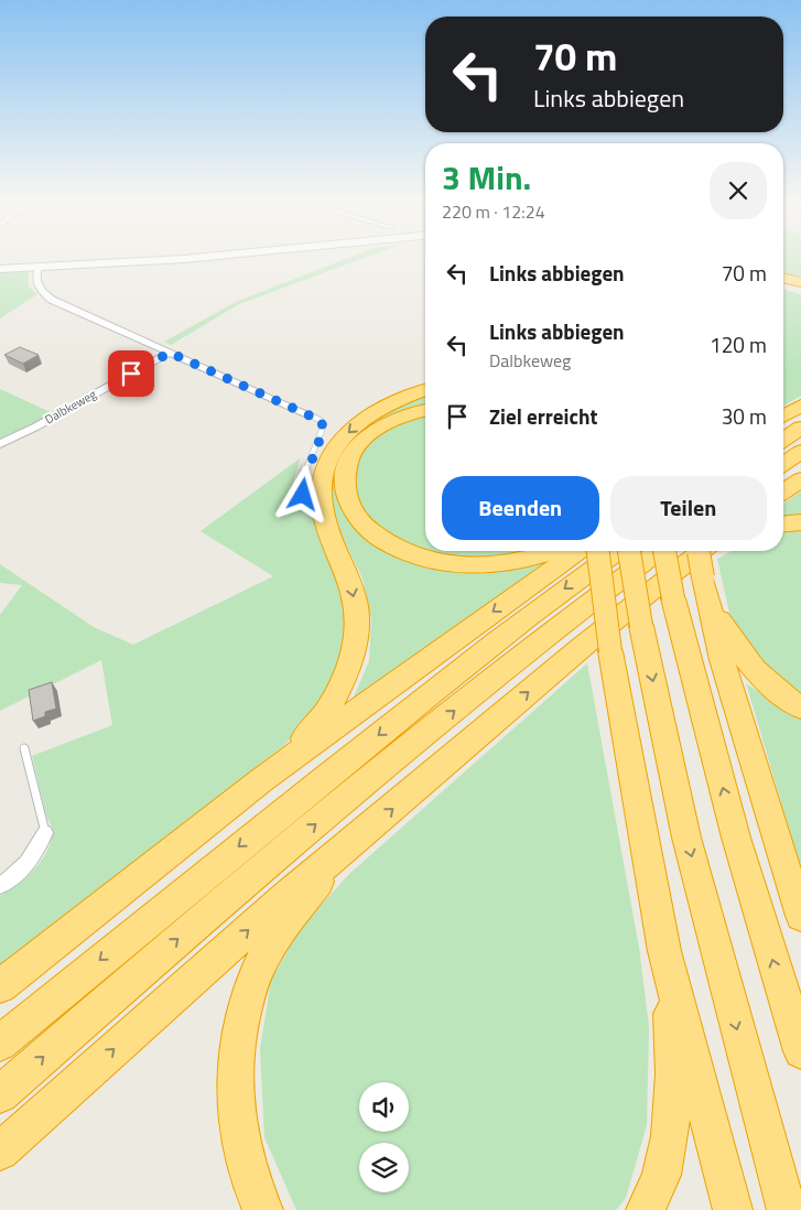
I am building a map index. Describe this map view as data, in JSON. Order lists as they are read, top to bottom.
{
  "streets": {
    "street": ["Dalbkeweg"]
  },
  "page": {
    "turn": ["70 m", "Links abbiegen"],
    "heading": ["3 Min.", "220 m · 12:24"],
    "list": [
      {
        "name": "Links abbiegen",
        "value": "70 m"
      },
      {
        "name": "Links abbiegen",
        "note": "Dalbkeweg",
        "value": "120 m"
      },
      {
        "name": "Ziel erreicht",
        "value": "30 m"
      }
    ],
    "buttons": ["Beenden", "Teilen"]
  }
}
